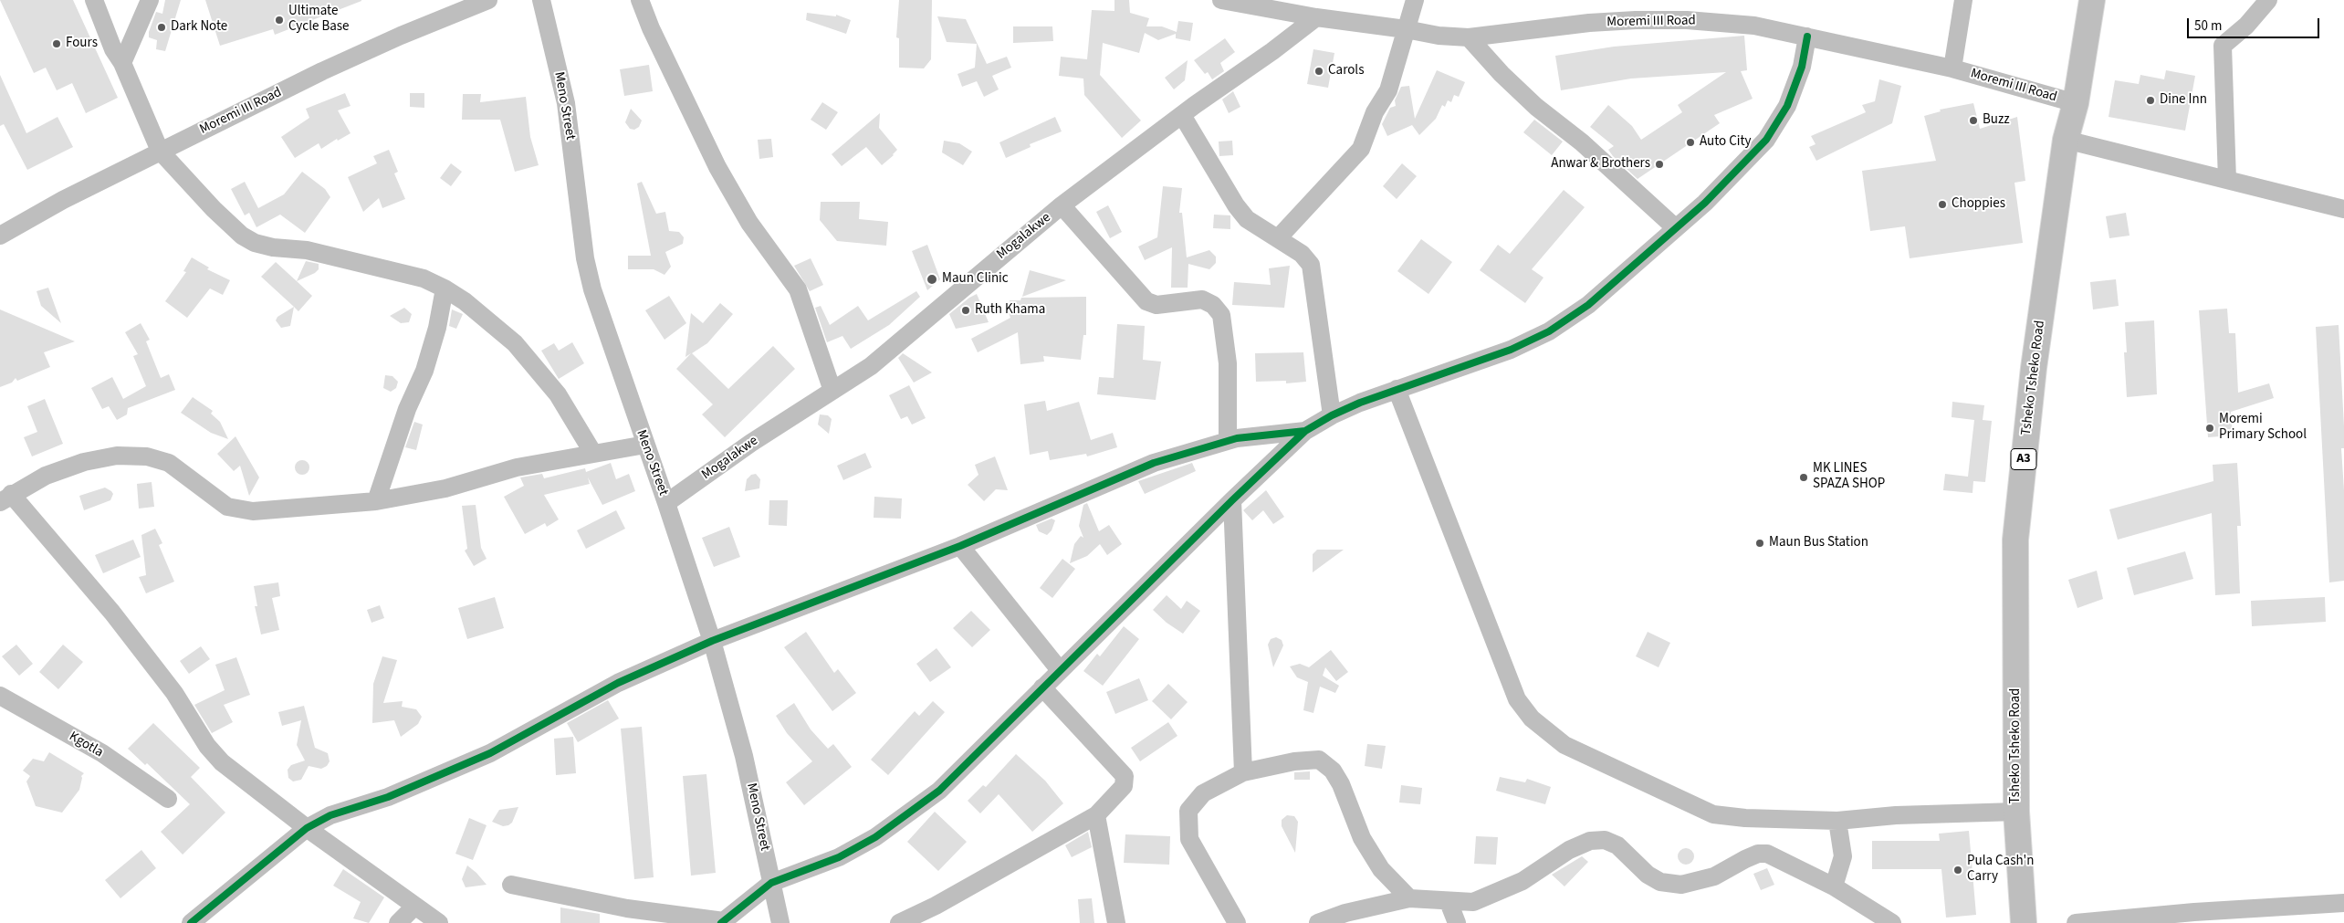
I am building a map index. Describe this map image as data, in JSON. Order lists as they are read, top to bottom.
{
  "streets": {
    "highway": ["Tsheko Tsheko Road", "A3"],
    "street": [
      "Moremi III Road",
      "Meno Street",
      "Mogalakwe",
      "Kgotla"
    ]
  },
  "crossings": [
    ["Moremi III Road", "Mogalakwe"],
    ["Moremi III Road", "Tsheko Tsheko Road"],
    ["Meno Street", "Mogalakwe"]
  ],
  "places": [
    "Ultimate Cycle Base",
    "Dark Note",
    "Fours",
    "Carols",
    "Dine Inn",
    "Buzz",
    "Auto City",
    "Anwar & Brothers",
    "Choppies",
    "Maun Clinic",
    "Ruth Khama",
    "Moremi Primary School",
    "MK LINES SPAZA SHOP",
    "Maun Bus Station",
    "Pula Cash'n Carry"
  ],
  "scale_bar": "50 m"
}
